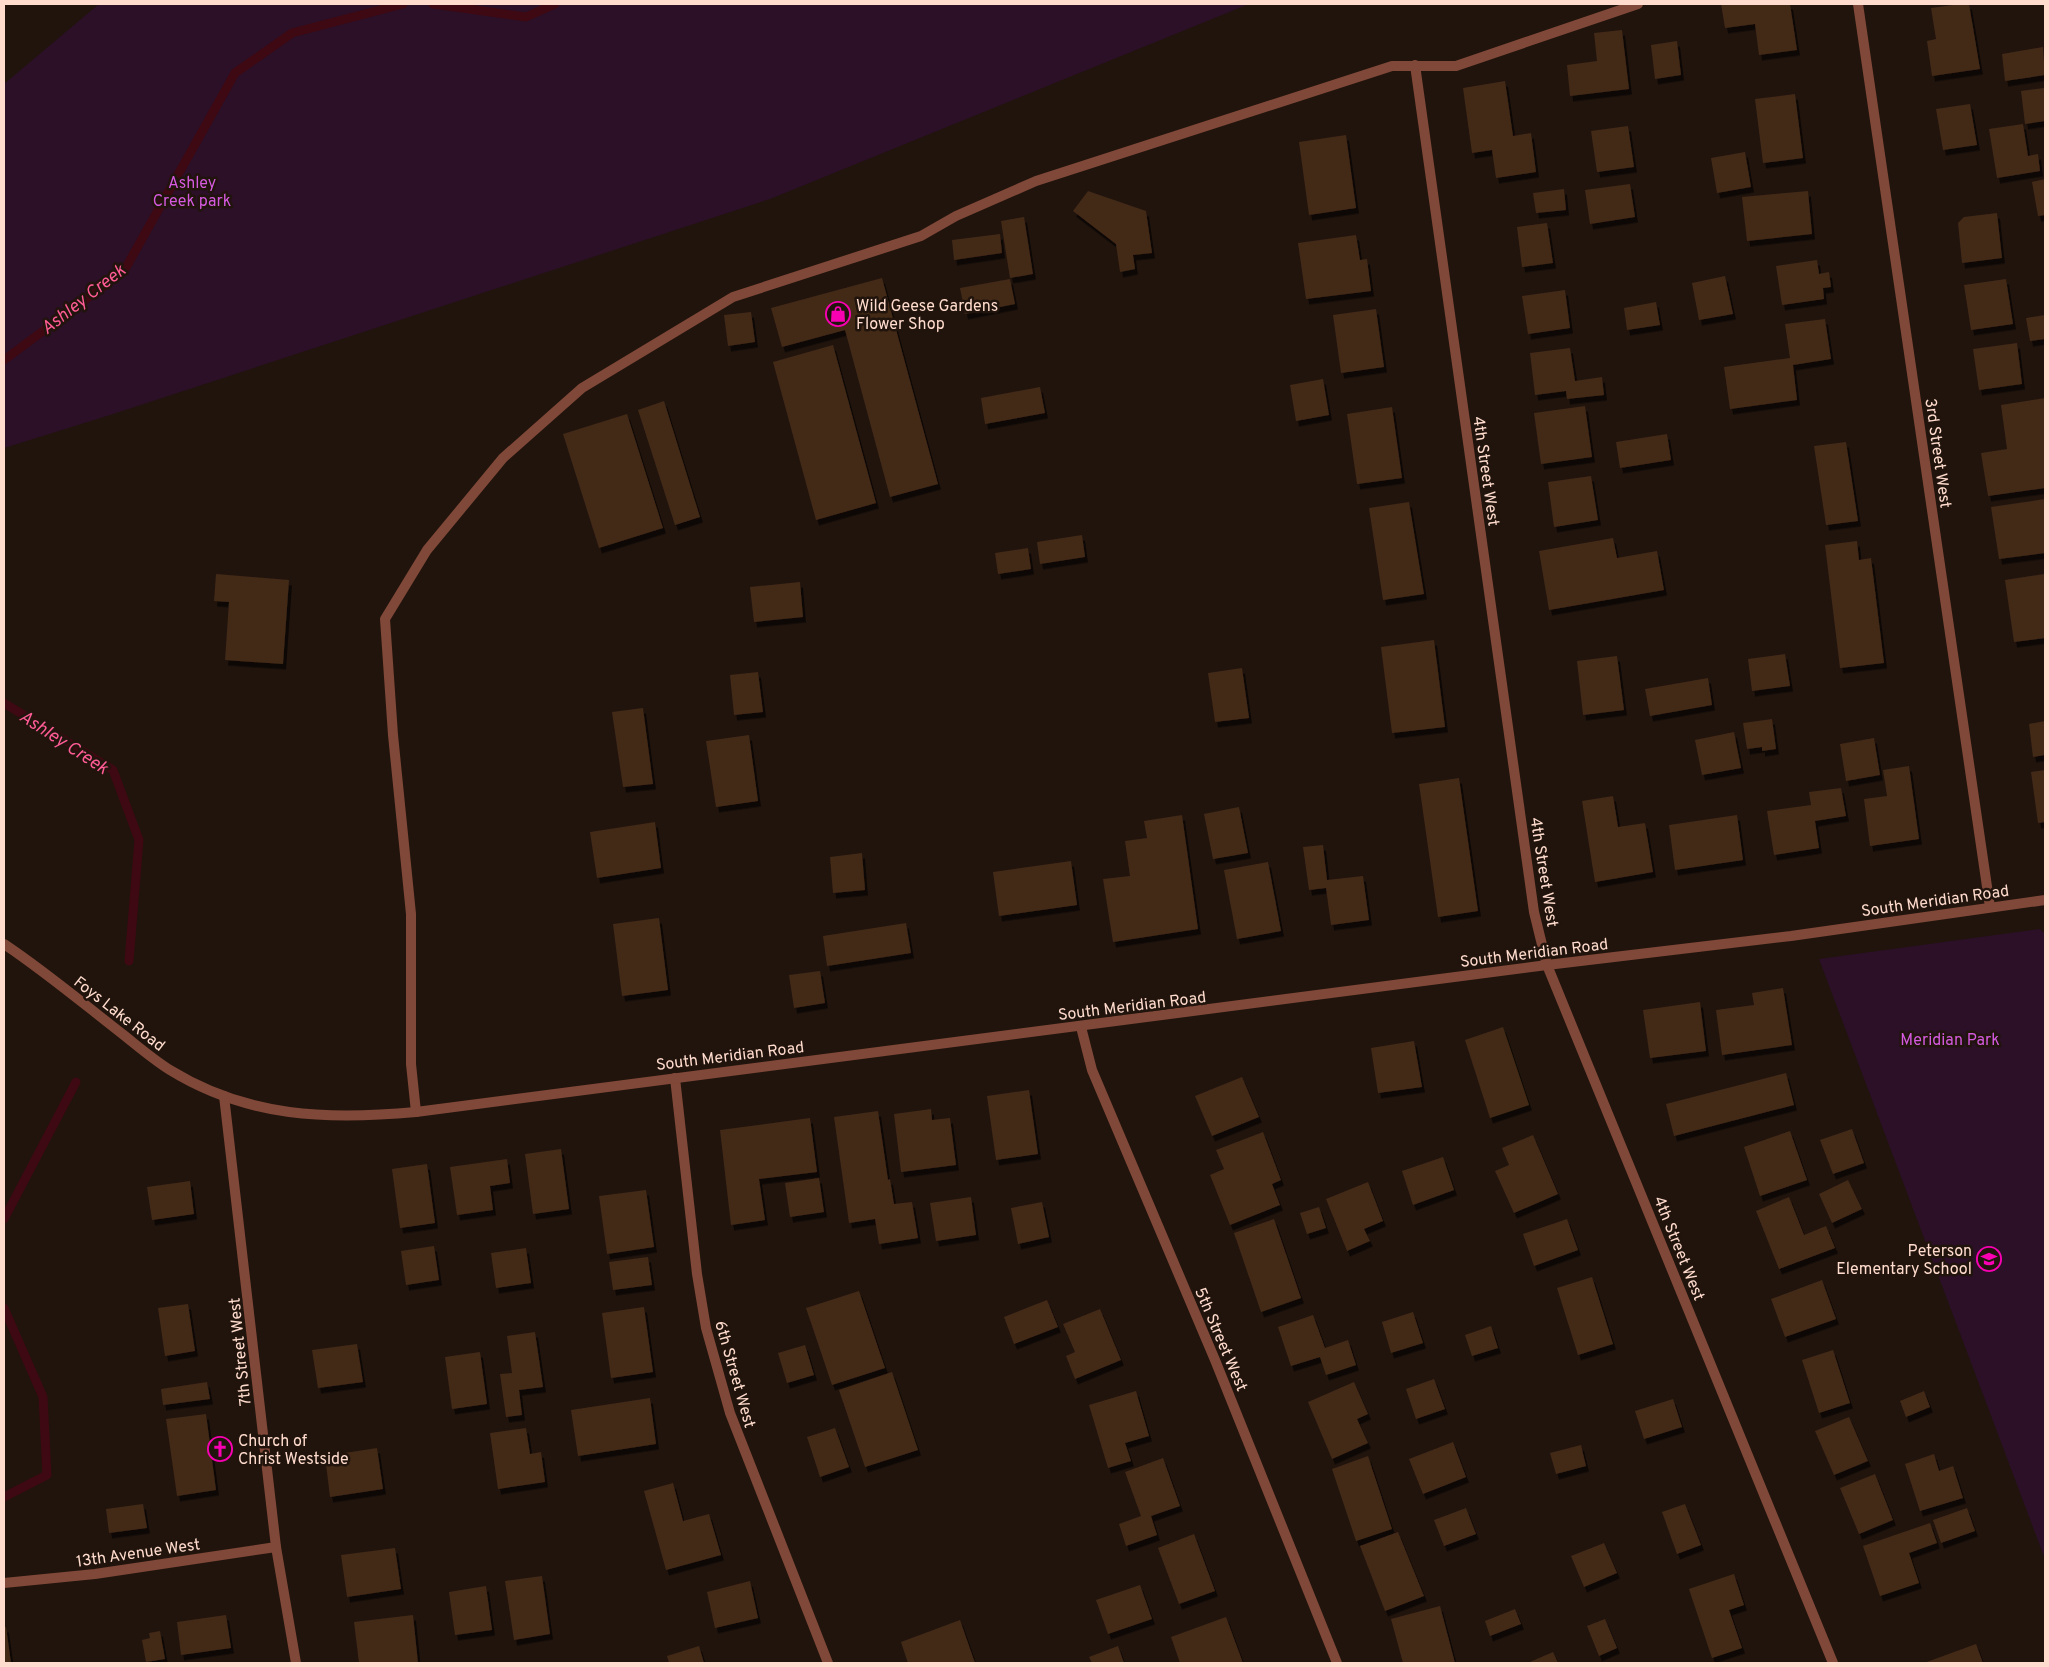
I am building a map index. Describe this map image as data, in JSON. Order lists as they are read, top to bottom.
{
  "streets": {
    "street": [
      "3rd Street West",
      "4th Street West",
      "South Meridian Road",
      "Foys Lake Road",
      "5th Street West",
      "7th Street West",
      "6th Street West",
      "13th Avenue West"
    ]
  },
  "crossings": [
    ["3rd Street West", "South Meridian Road"],
    ["4th Street West", "South Meridian Road"],
    ["South Meridian Road", "Foys Lake Road"],
    ["South Meridian Road", "5th Street West"],
    ["South Meridian Road", "7th Street West"],
    ["South Meridian Road", "6th Street West"],
    ["Foys Lake Road", "7th Street West"],
    ["7th Street West", "13th Avenue West"]
  ],
  "water": ["Ashley Creek"],
  "parks": ["Ashley Creek park", "Meridian Park"],
  "places": {
    "shop": ["Wild Geese Gardens Flower Shop"],
    "school or university": ["Peterson Elementary School"],
    "church": ["Church of Christ Westside"]
  }
}
